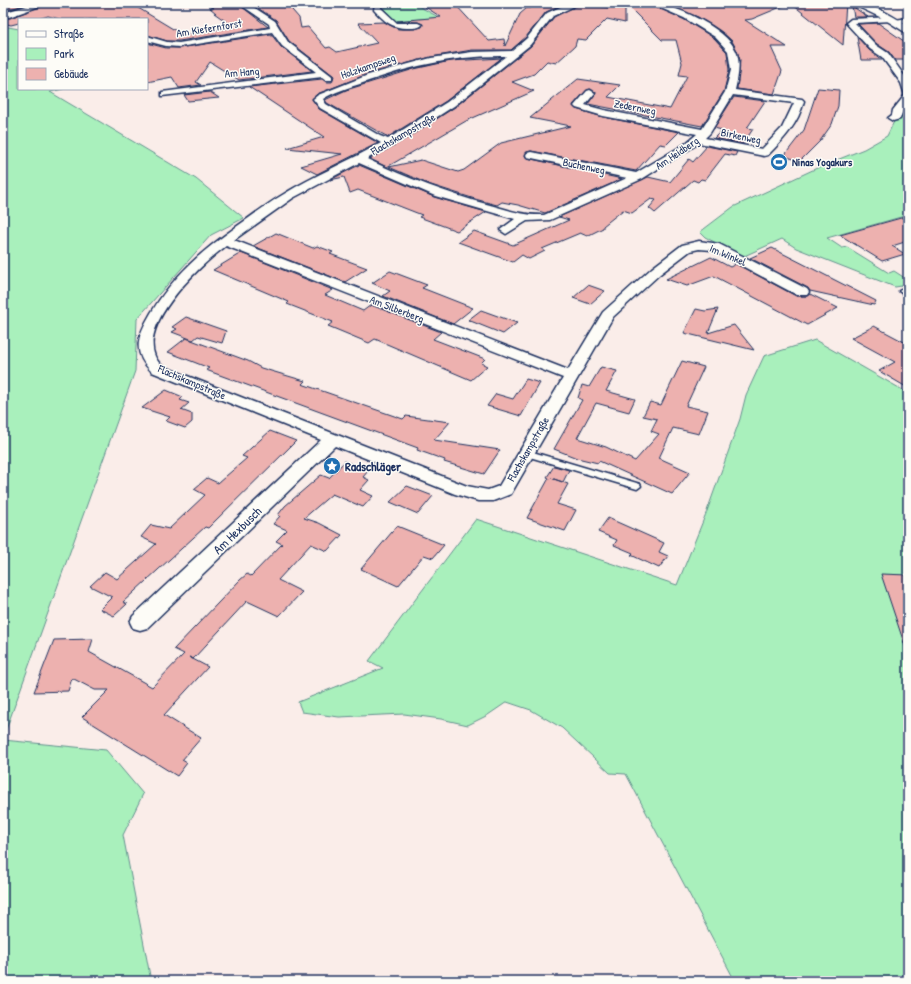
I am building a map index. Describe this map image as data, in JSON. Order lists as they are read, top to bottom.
{
  "streets": {
    "street": [
      "Am Kiefernforst",
      "Holzkampsweg",
      "Am Hang",
      "Zedernweg",
      "Flachskampstraße",
      "Birkenweg",
      "Am Heidberg",
      "Buchenweg",
      "Im Winkel",
      "Am Silberberg",
      "Am Hexbusch"
    ]
  },
  "crossings": [
    ["Holzkampsweg", "Flachskampstraße"],
    ["Zedernweg", "Birkenweg"],
    ["Zedernweg", "Am Heidberg"],
    ["Flachskampstraße", "Am Heidberg"],
    ["Flachskampstraße", "Im Winkel"],
    ["Flachskampstraße", "Am Silberberg"],
    ["Flachskampstraße", "Am Hexbusch"],
    ["Birkenweg", "Am Heidberg"],
    ["Am Heidberg", "Buchenweg"]
  ],
  "places": {
    "sports": ["Ninas Yogakurs"],
    "place": ["Radschläger"]
  },
  "legend": ["Straße", "Park", "Gebäude"]
}
